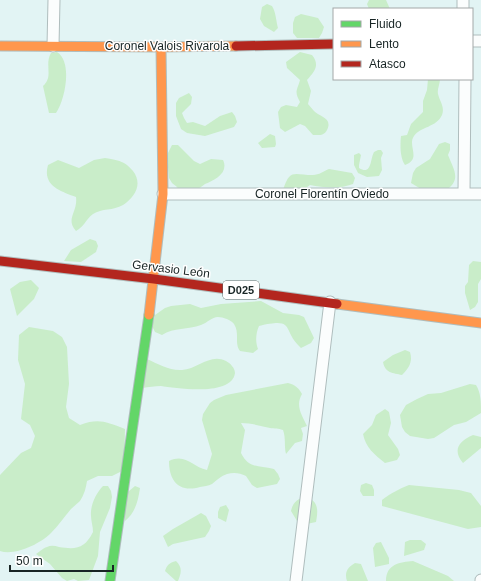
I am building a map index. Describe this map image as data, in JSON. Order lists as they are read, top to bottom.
{
  "streets": {
    "street": [
      "Coronel Valois Rivarola",
      "Coronel Florentín Oviedo",
      "Gervasio León",
      "D025"
    ]
  },
  "legend": ["Fluido", "Lento", "Atasco"],
  "scale_bar": "50 m"
}
